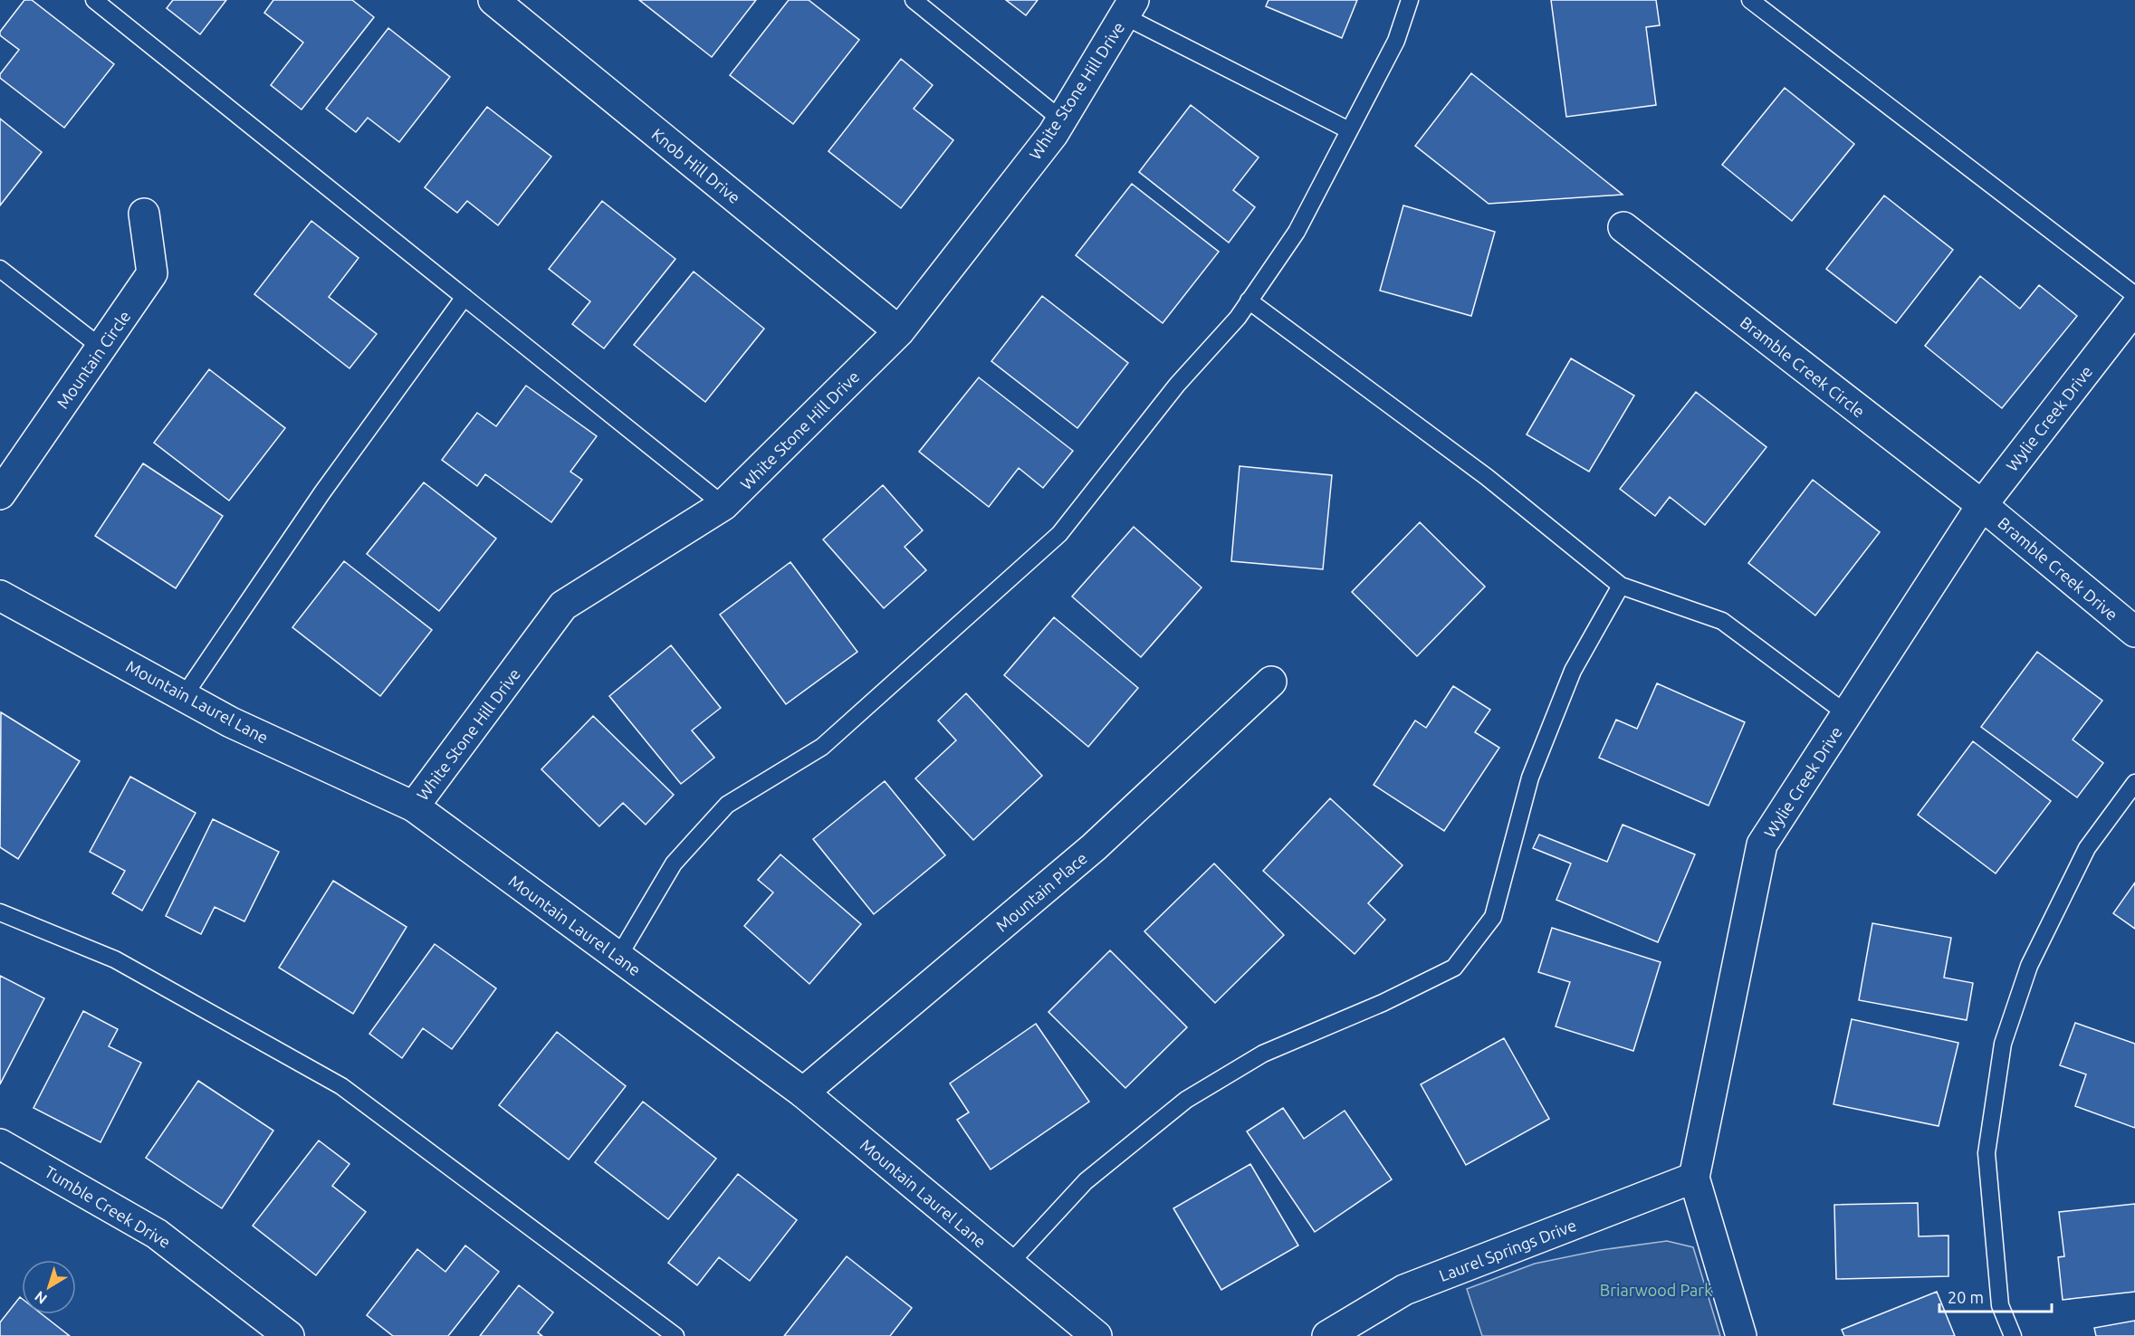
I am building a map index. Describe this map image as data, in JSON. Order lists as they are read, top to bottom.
{
  "streets": {
    "street": [
      "White Stone Hill Drive",
      "Knob Hill Drive",
      "Mountain Circle",
      "Bramble Creek Circle",
      "Wylie Creek Drive",
      "Bramble Creek Drive",
      "Mountain Laurel Lane",
      "Mountain Place",
      "Tumble Creek Drive",
      "Laurel Springs Drive"
    ]
  },
  "crossings": [
    ["White Stone Hill Drive", "Knob Hill Drive"],
    ["White Stone Hill Drive", "Mountain Laurel Lane"],
    ["Bramble Creek Circle", "Wylie Creek Drive"],
    ["Bramble Creek Circle", "Bramble Creek Drive"],
    ["Wylie Creek Drive", "Bramble Creek Drive"],
    ["Wylie Creek Drive", "Laurel Springs Drive"],
    ["Mountain Laurel Lane", "Mountain Place"]
  ],
  "parks": ["Briarwood Park"],
  "scale_bar": "20 m",
  "north": "bottom left"
}
